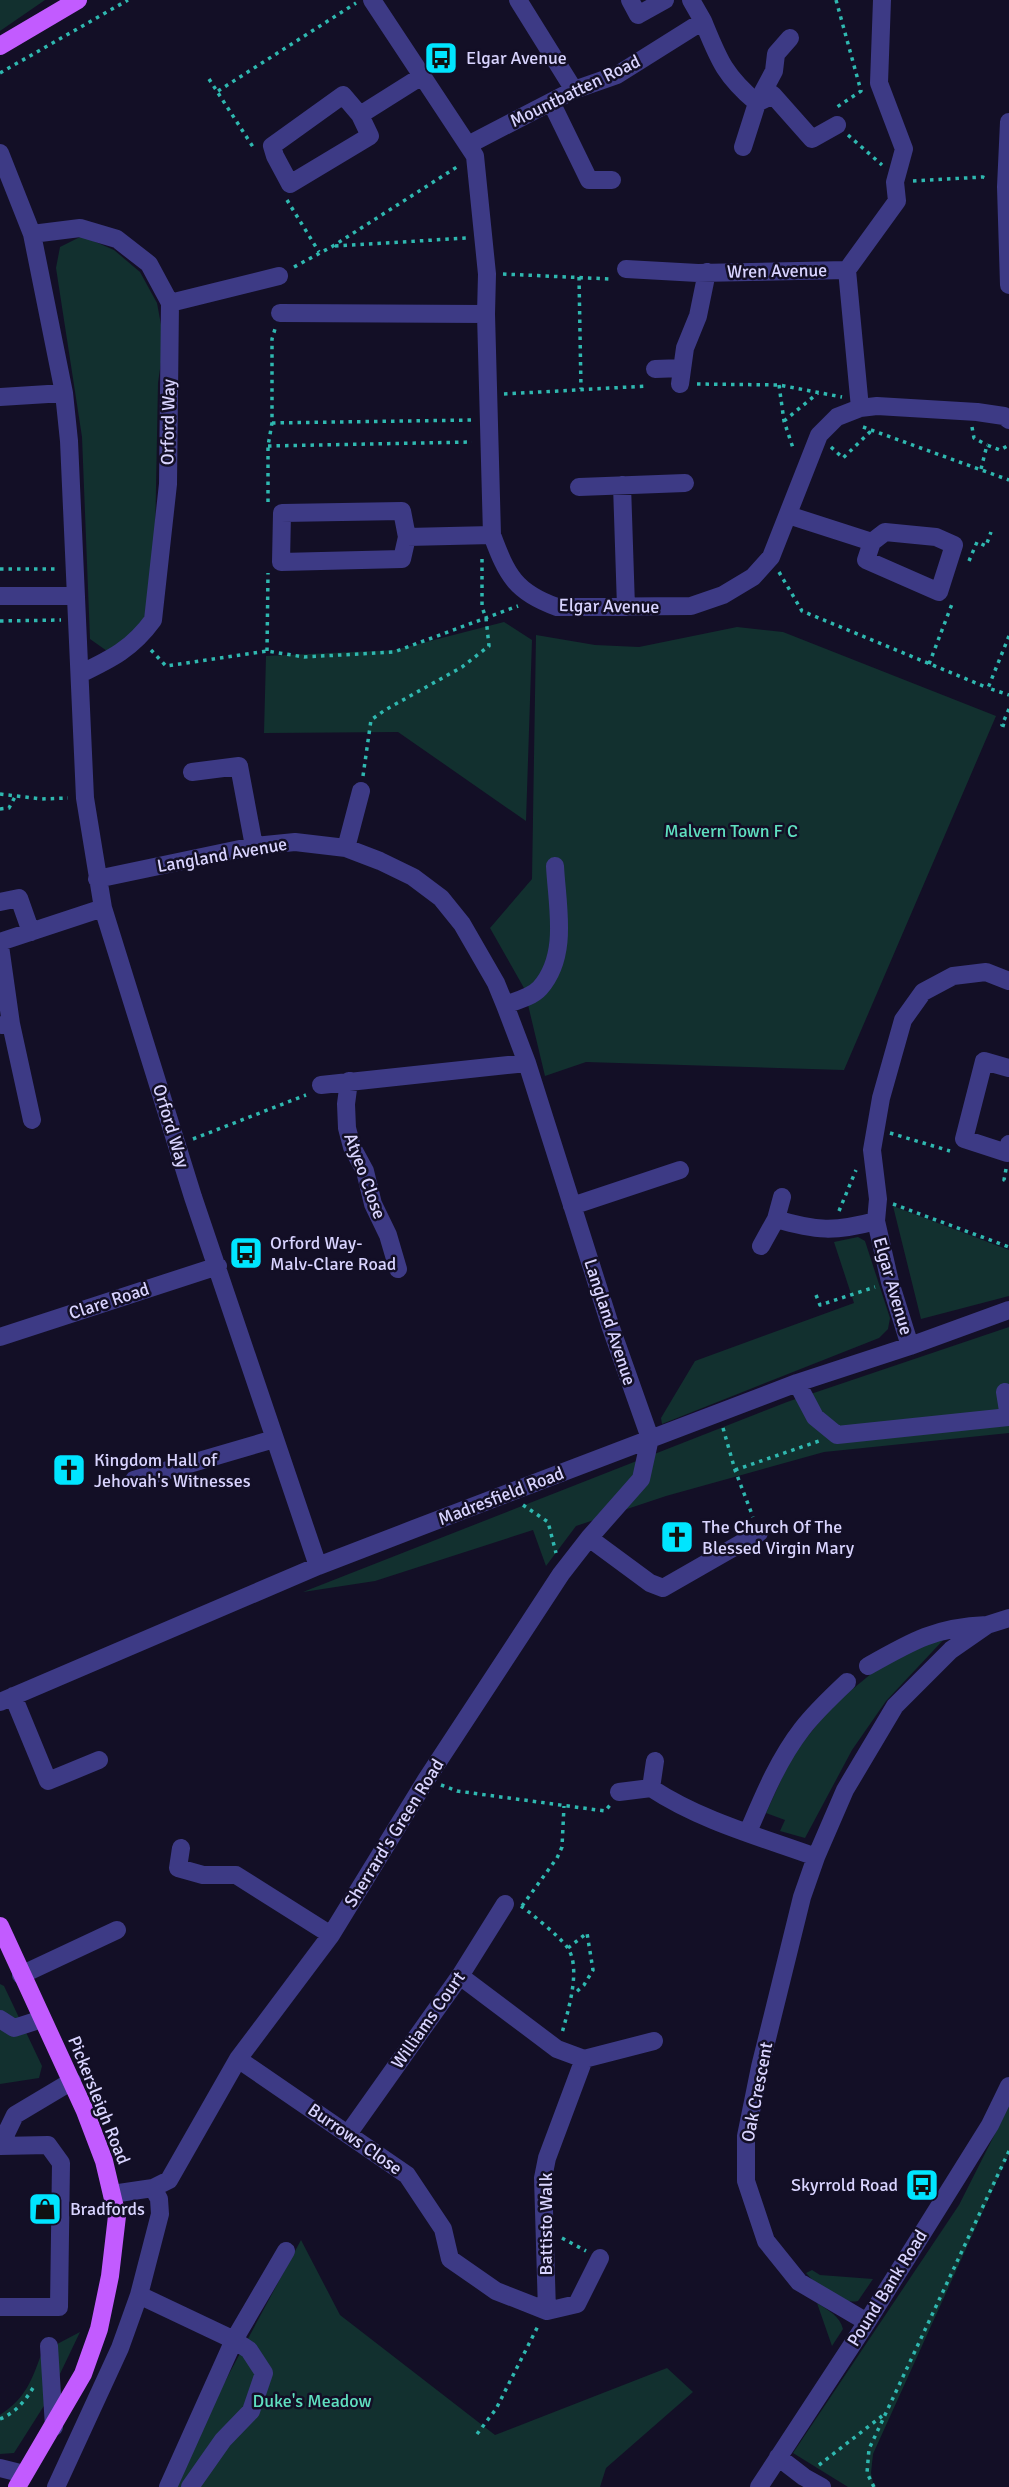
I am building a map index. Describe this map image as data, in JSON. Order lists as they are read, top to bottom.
{
  "streets": {
    "main road": ["Pickersleigh Road"],
    "street": [
      "Mountbatten Road",
      "Wren Avenue",
      "Orford Way",
      "Elgar Avenue",
      "Langland Avenue",
      "Atyeo Close",
      "Clare Road",
      "Madresfield Road",
      "Sherrard's Green Road",
      "Williams Court",
      "Oak Crescent",
      "Burrows Close",
      "Battisto Walk",
      "Pound Bank Road"
    ]
  },
  "crossings": [
    ["Mountbatten Road", "Elgar Avenue"],
    ["Orford Way", "Langland Avenue"],
    ["Orford Way", "Clare Road"],
    ["Orford Way", "Madresfield Road"],
    ["Elgar Avenue", "Madresfield Road"],
    ["Langland Avenue", "Madresfield Road"],
    ["Langland Avenue", "Sherrard's Green Road"],
    ["Madresfield Road", "Sherrard's Green Road"],
    ["Sherrard's Green Road", "Burrows Close"],
    ["Williams Court", "Burrows Close"],
    ["Oak Crescent", "Pound Bank Road"],
    ["Burrows Close", "Battisto Walk"]
  ],
  "parks": ["Malvern Town F C", "Duke's Meadow"],
  "places": {
    "bus stop": ["Elgar Avenue", "Orford Way- Malv-Clare Road", "Skyrrold Road"],
    "church": ["Kingdom Hall of Jehovah's Witnesses", "The Church Of The Blessed Virgin Mary"],
    "shop": ["Bradfords"]
  }
}
